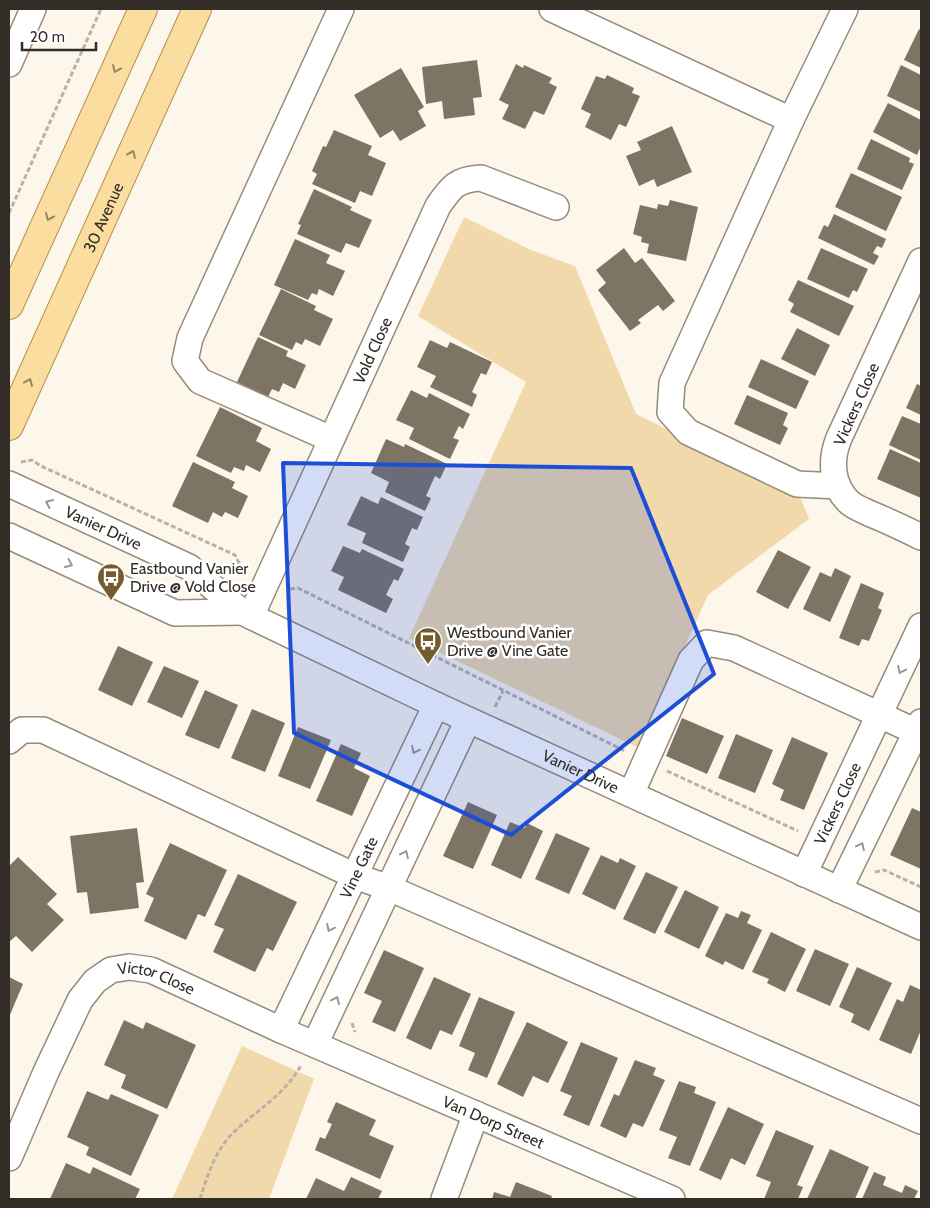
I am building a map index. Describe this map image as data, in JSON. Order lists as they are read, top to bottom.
{
  "streets": {
    "main road": ["30 Avenue"],
    "street": [
      "Vold Close",
      "Vickers Close",
      "Vanier Drive",
      "Vine Gate",
      "Victor Close",
      "Van Dorp Street"
    ]
  },
  "crossings": [
    ["Vold Close", "Vanier Drive"],
    ["Vickers Close", "Vanier Drive"],
    ["Vanier Drive", "Vine Gate"],
    ["Vine Gate", "Victor Close"],
    ["Victor Close", "Van Dorp Street"]
  ],
  "places": {
    "bus stop": ["Eastbound Vanier Drive @ Vold Close", "Westbound Vanier Drive @ Vine Gate"]
  },
  "scale_bar": "20 m"
}
